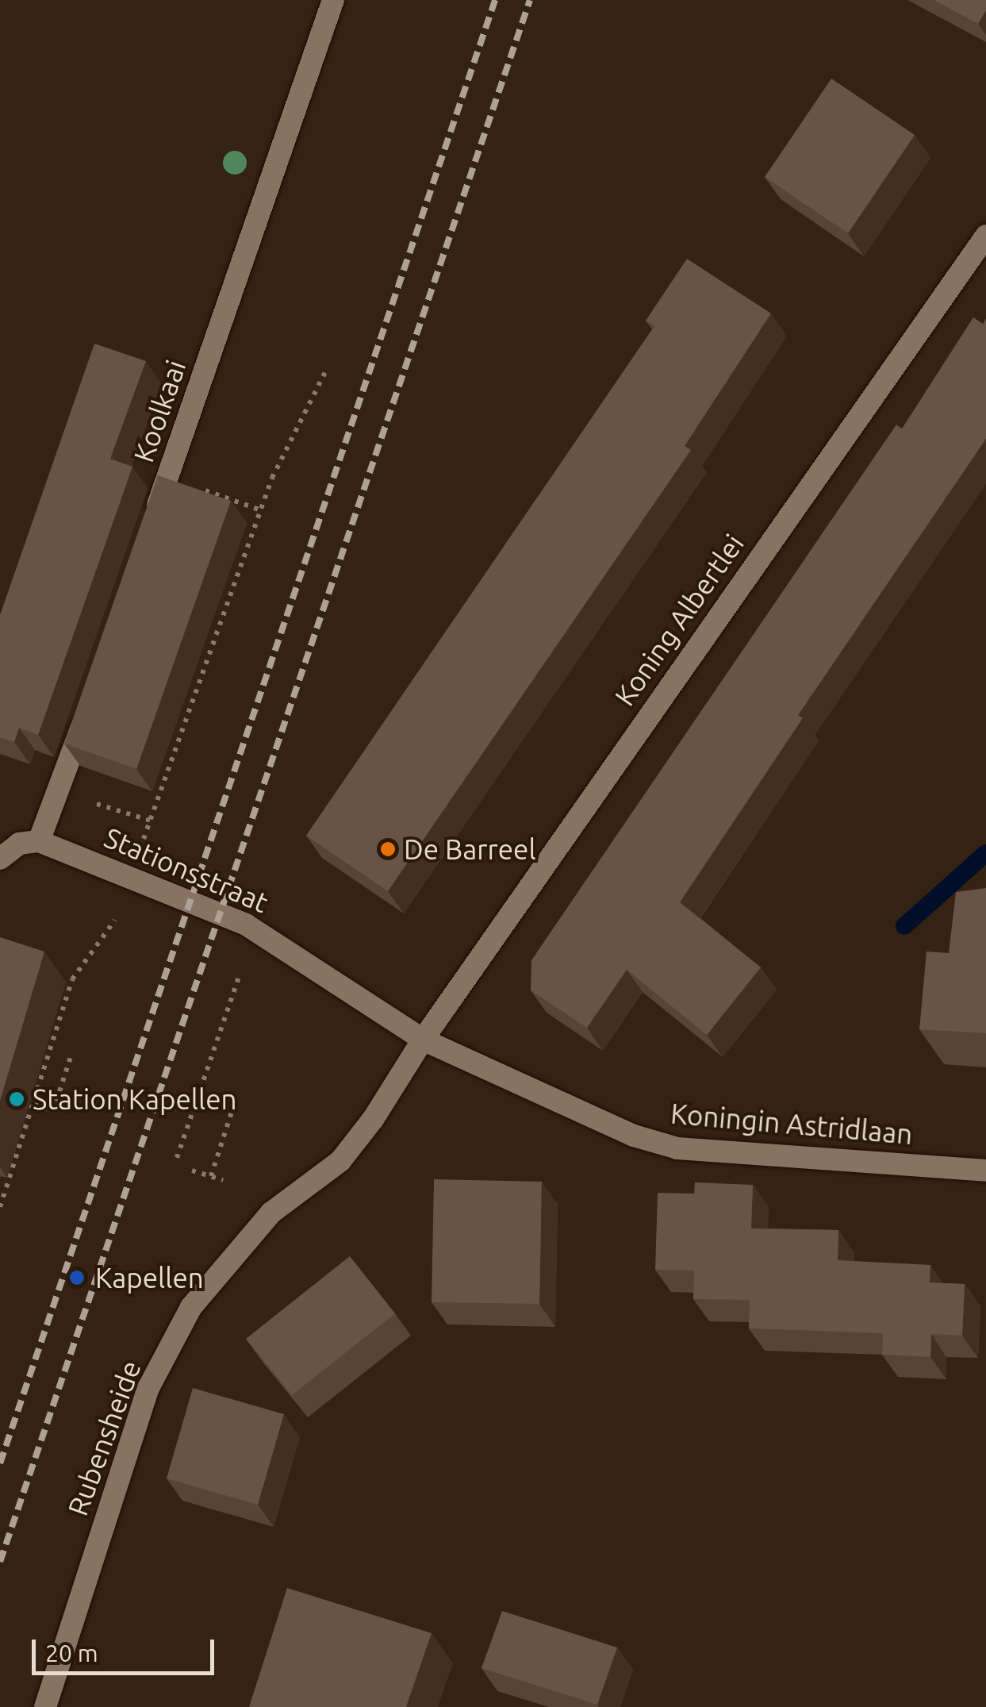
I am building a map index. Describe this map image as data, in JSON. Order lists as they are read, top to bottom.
{
  "streets": {
    "street": [
      "Koolkaai",
      "Koning Albertlei",
      "Stationsstraat",
      "Koningin Astridlaan",
      "Rubensheide"
    ]
  },
  "crossings": [
    ["Koning Albertlei", "Stationsstraat"],
    ["Koning Albertlei", "Koningin Astridlaan"],
    ["Koning Albertlei", "Rubensheide"],
    ["Stationsstraat", "Koningin Astridlaan"],
    ["Stationsstraat", "Rubensheide"],
    ["Koningin Astridlaan", "Rubensheide"]
  ],
  "places": ["De Barreel", "Station Kapellen", "Kapellen"],
  "scale_bar": "20 m"
}
